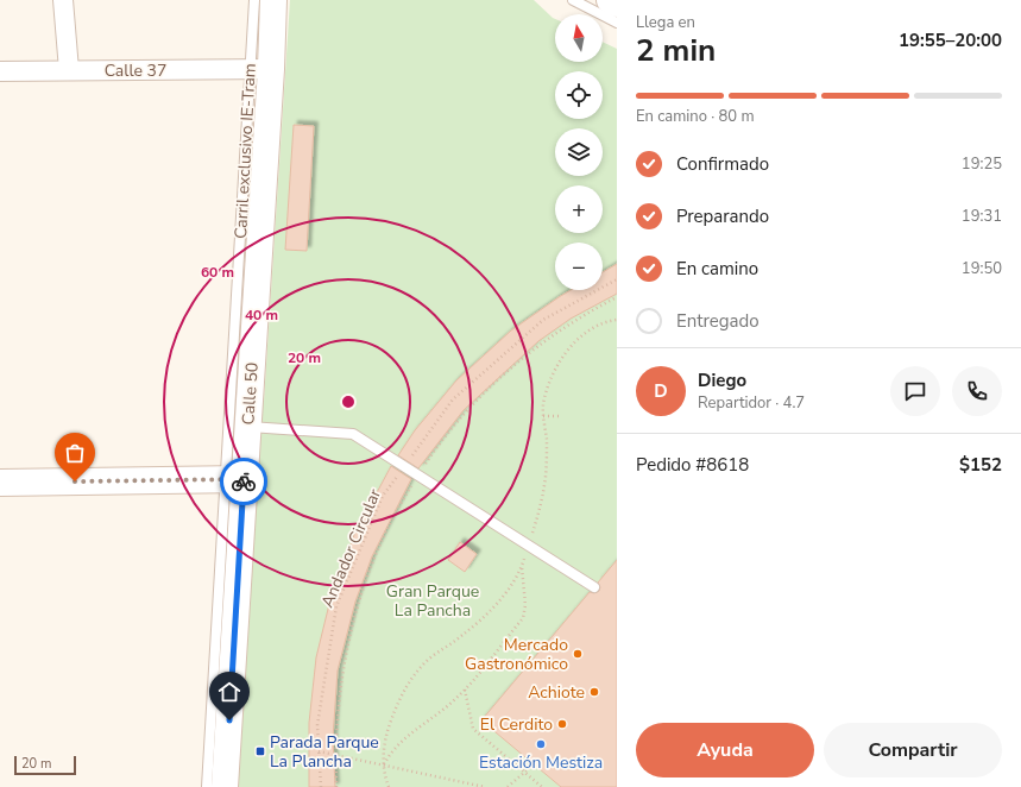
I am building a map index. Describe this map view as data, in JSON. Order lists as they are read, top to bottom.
{
  "streets": {
    "main road": ["Calle 50"],
    "street": ["Calle 37"],
    "lane": ["Carril exclusivo IE-Tram"],
    "path": ["Andador Circular"]
  },
  "crossings": [
    ["Calle 37", "Carril exclusivo IE-Tram"],
    ["Calle 37", "Calle 50"],
    ["Carril exclusivo IE-Tram", "Calle 50"]
  ],
  "parks": ["Gran Parque La Pancha"],
  "places": {
    "other": [
      "Mercado Gastronómico",
      "Achiote",
      "El Cerdito",
      "Estación Mestiza"
    ],
    "transit": ["Parada Parque La Plancha"]
  },
  "scale_bar": "20 m",
  "north": "top",
  "page": {
    "heading": ["2 min", "Llega en", "19:55–20:00"],
    "panel": [
      "Diego",
      "Repartidor · 4.7",
      "Pedido #8618",
      "$152"
    ],
    "map_buttons": ["+", "−"],
    "bar": "En camino · 80 m",
    "list": [
      ["Confirmado", "19:25"],
      ["Preparando", "19:31"],
      ["En camino", "19:50"],
      "Entregado"
    ],
    "round": "D",
    "buttons": ["Ayuda", "Compartir"],
    "scale": "20 m"
  },
  "rings": ["60 m", "40 m", "20 m"]
}
